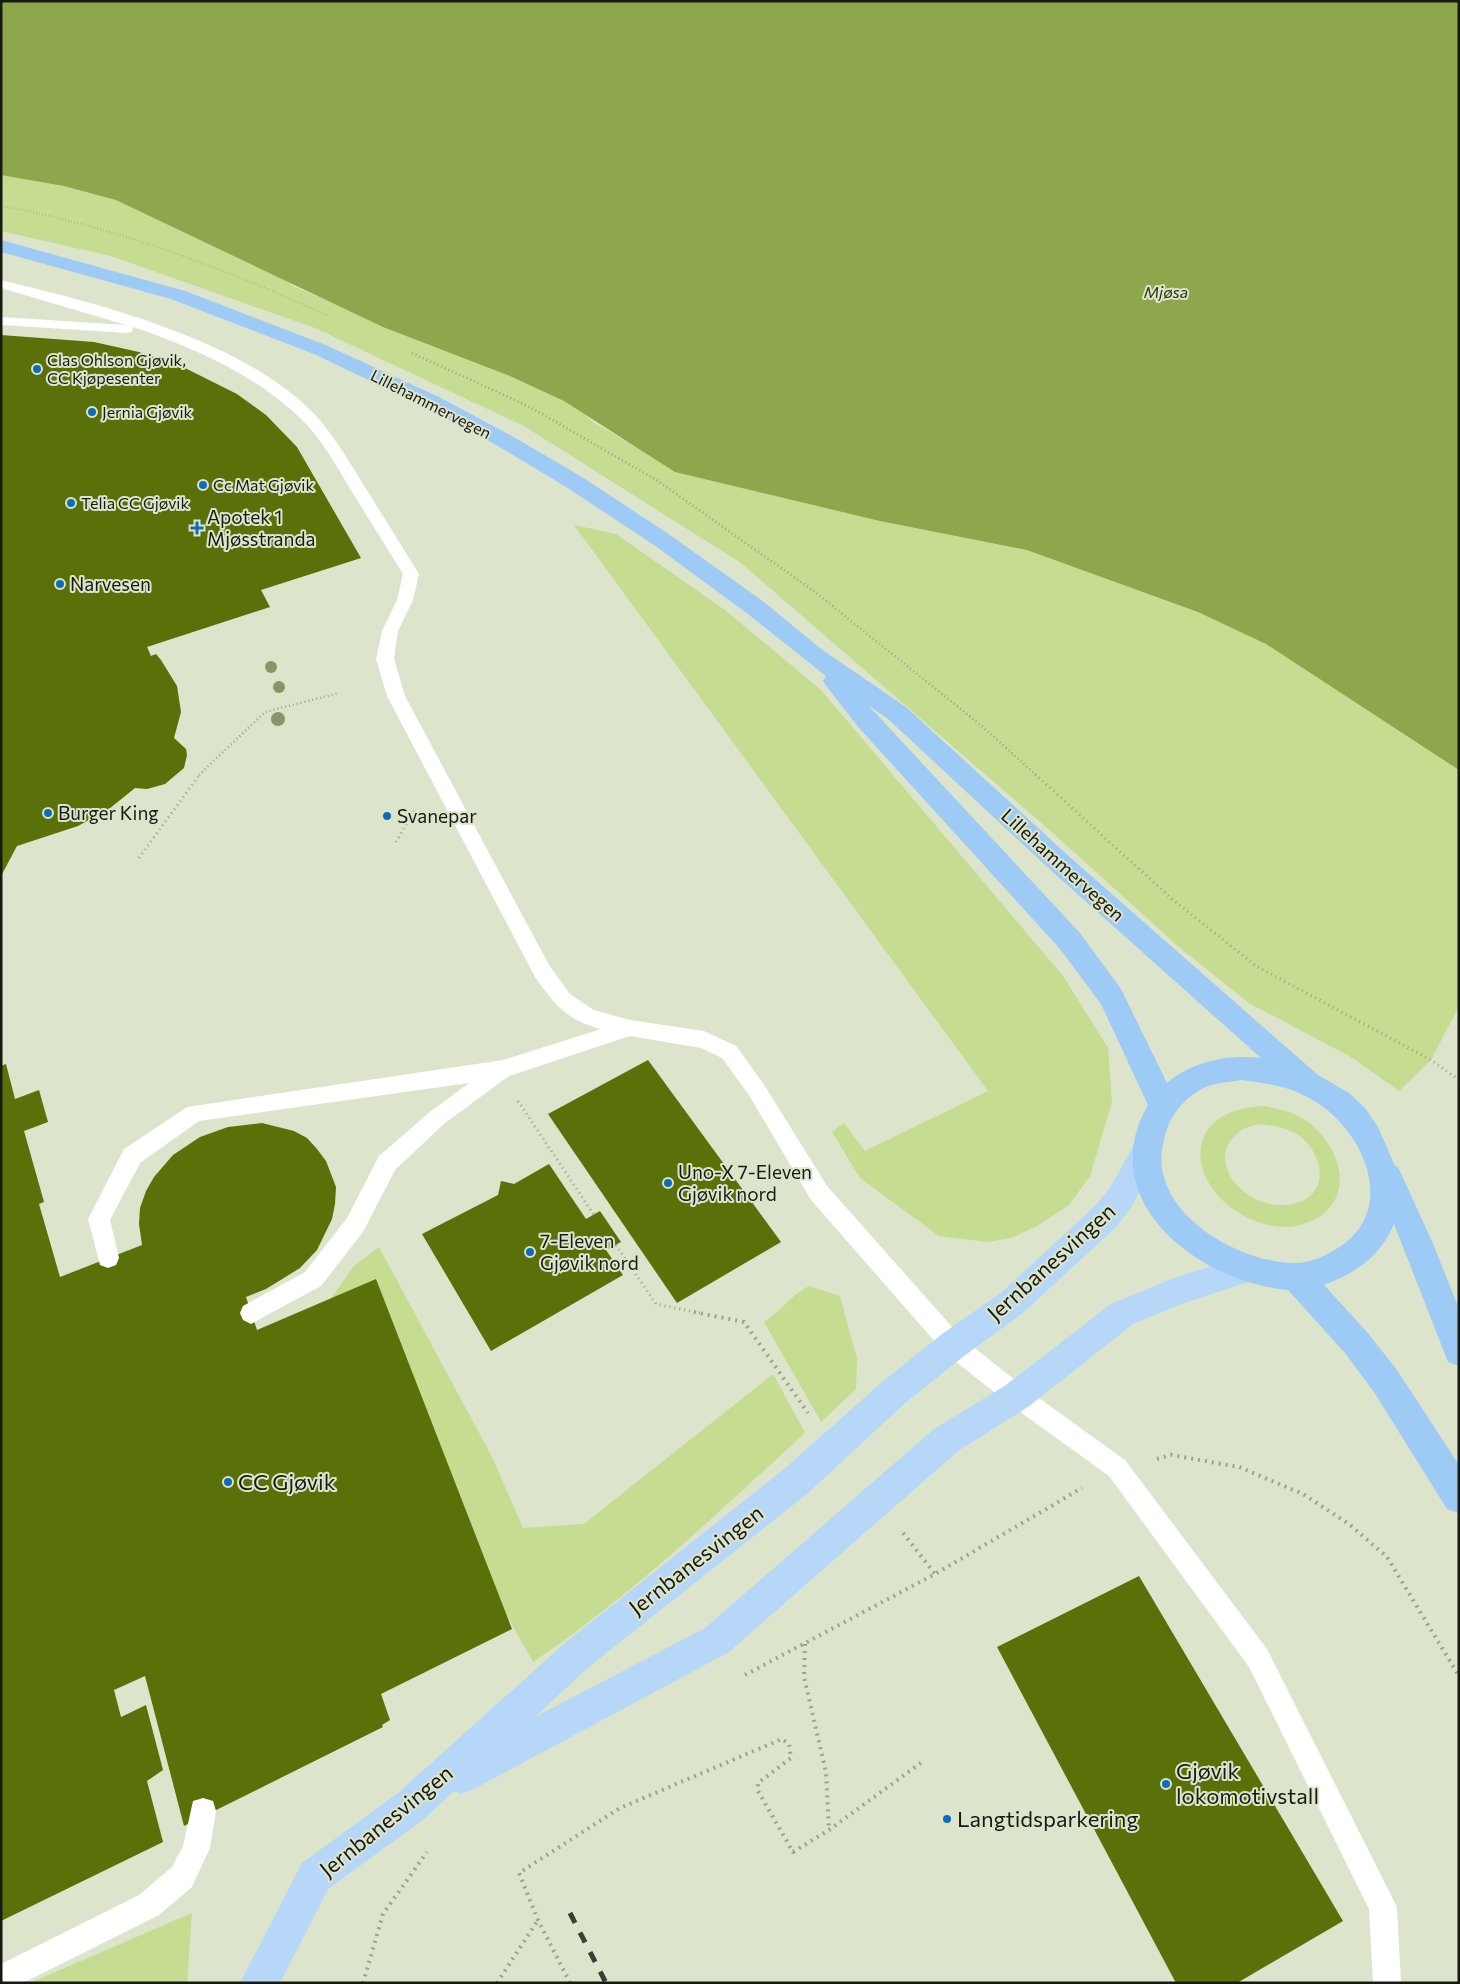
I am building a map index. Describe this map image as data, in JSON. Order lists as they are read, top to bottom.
{
  "streets": {
    "highway": ["Lillehammervegen"],
    "main road": ["Jernbanesvingen"]
  },
  "water": ["Mjøsa"],
  "places": {
    "other": [
      "Clas Ohlson Gjøvik, CC Kjøpesenter",
      "Jernia Gjøvik",
      "Cc Mat Gjøvik",
      "Telia CC Gjøvik",
      "Narvesen",
      "Burger King",
      "Svanepar",
      "Uno-X 7-Eleven Gjøvik nord",
      "7-Eleven Gjøvik nord",
      "CC Gjøvik",
      "Gjøvik lokomotivstall",
      "Langtidsparkering"
    ],
    "health": ["Apotek 1 Mjøsstranda"]
  }
}
